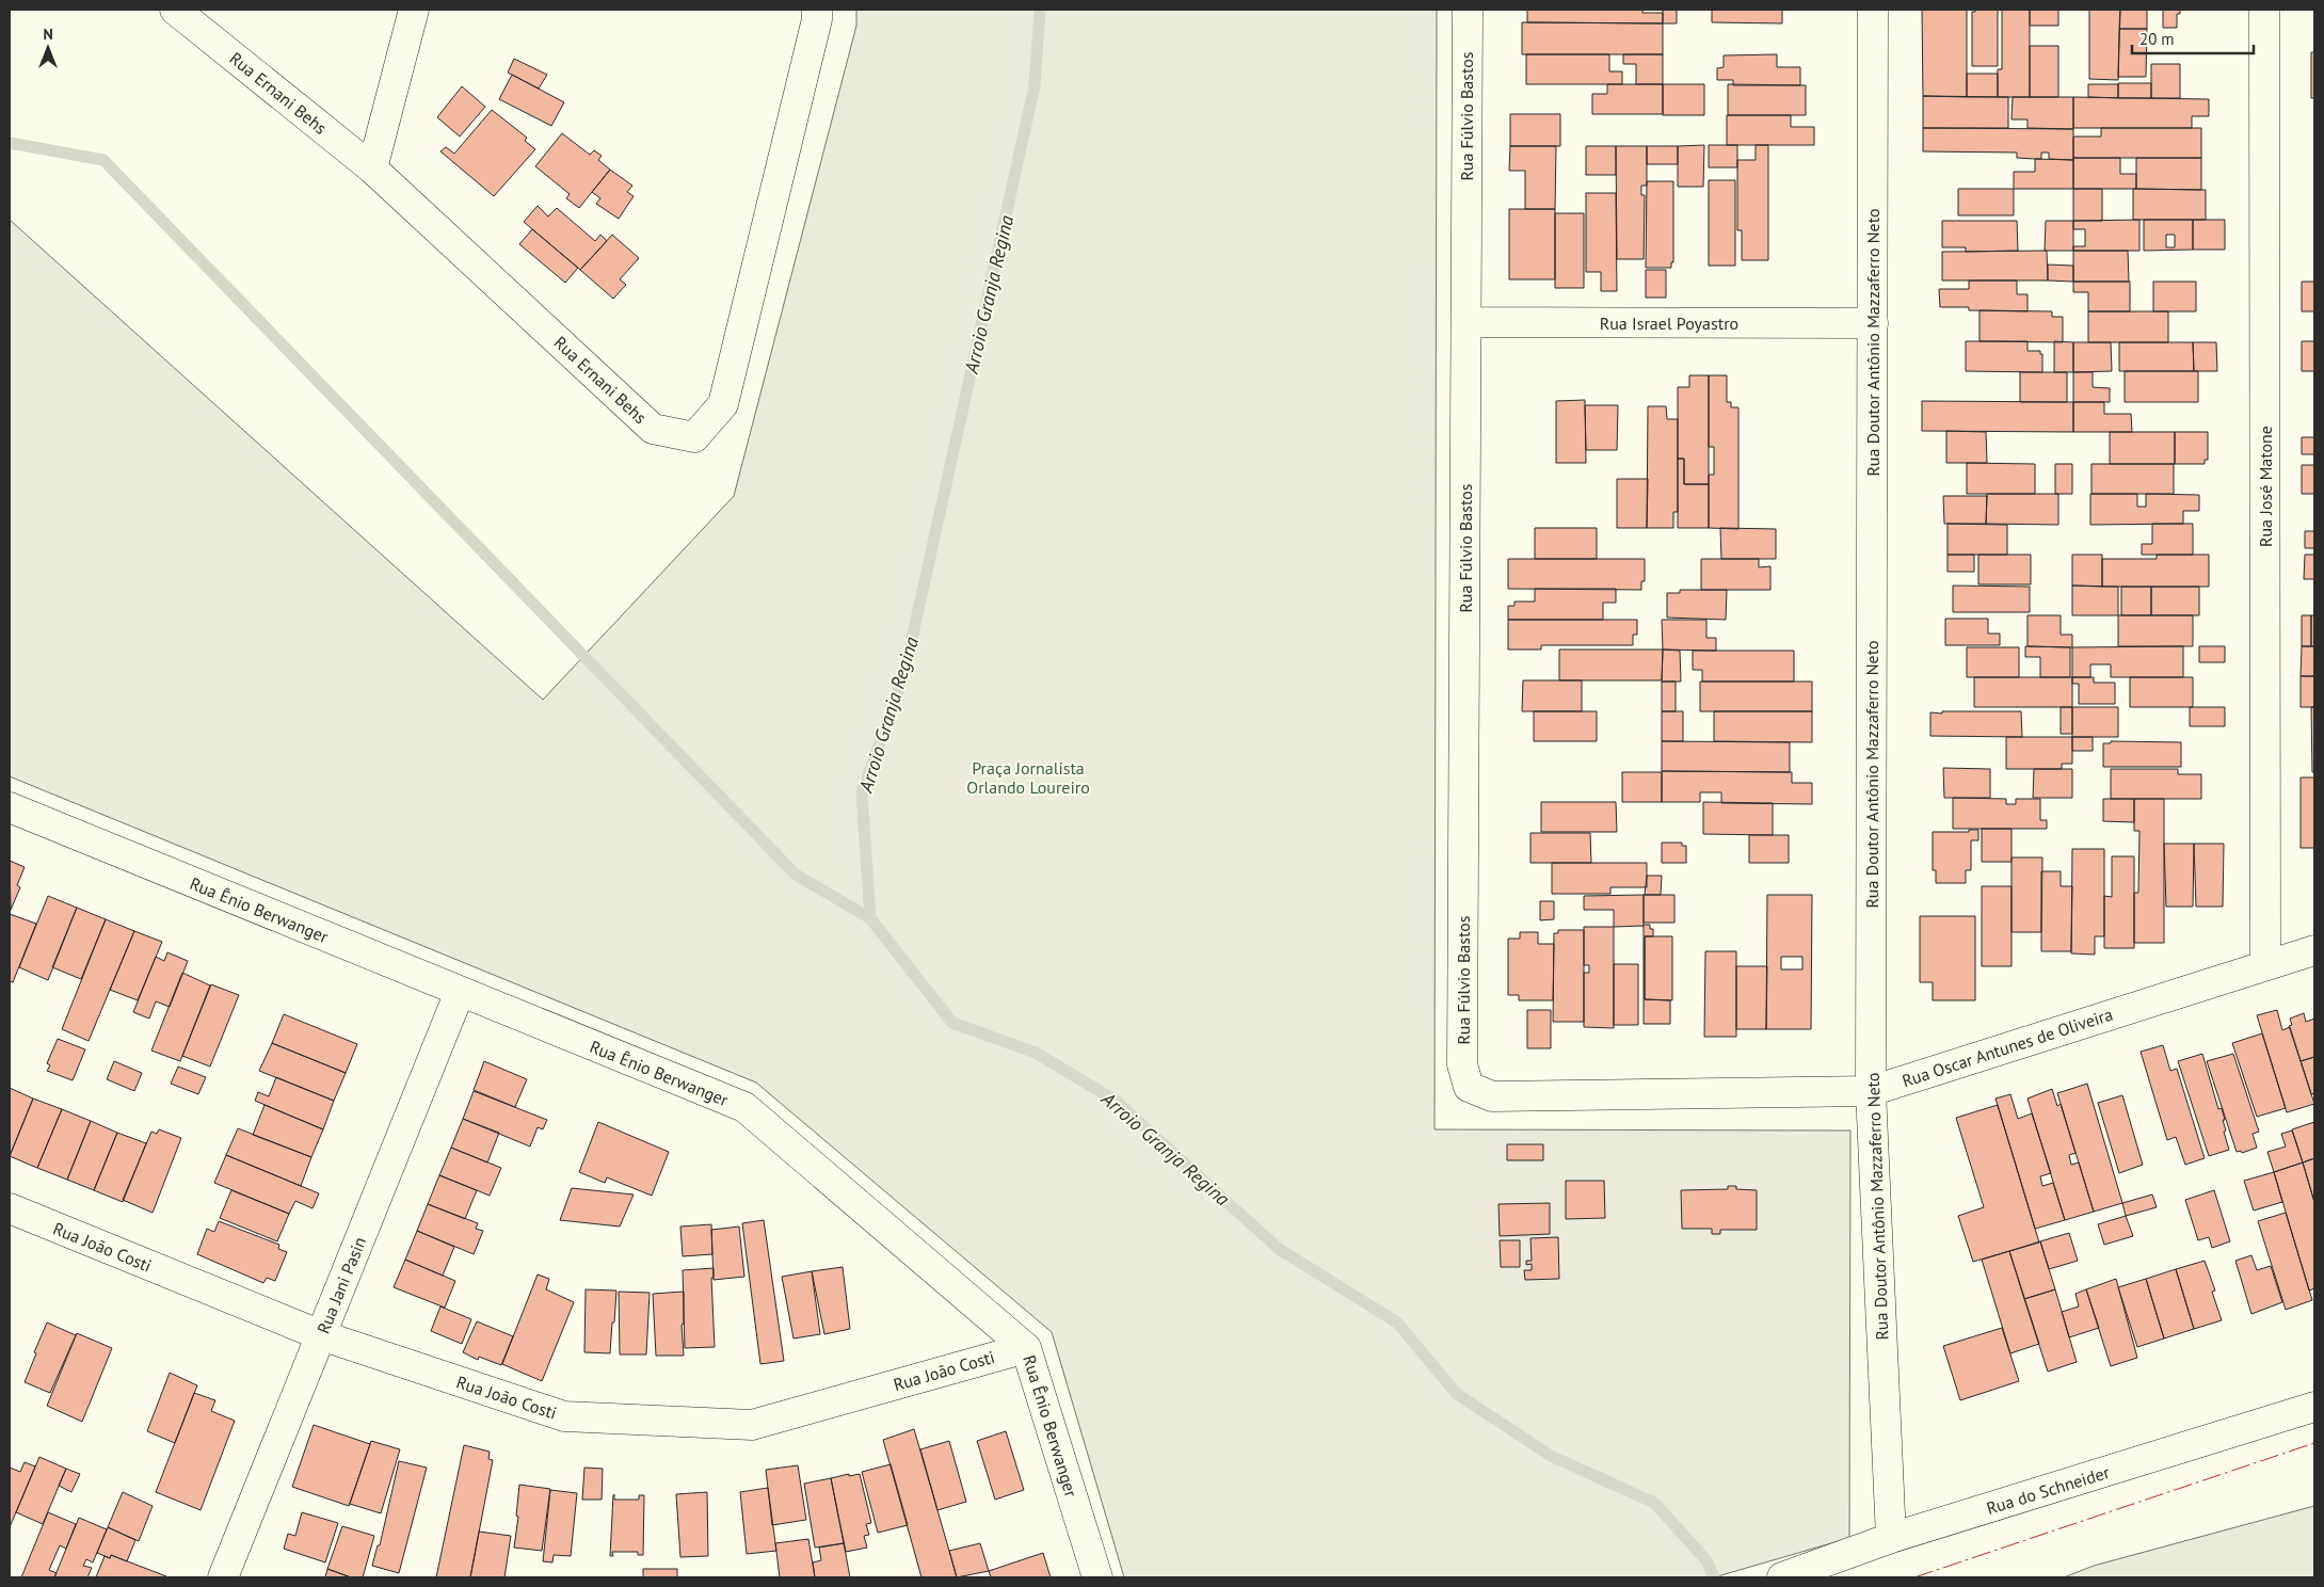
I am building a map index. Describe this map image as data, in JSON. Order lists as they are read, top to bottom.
{
  "streets": {
    "street": [
      "Rua Ernani Behs",
      "Rua Fúlvio Bastos",
      "Rua Israel Poyastro",
      "Rua Doutor Antônio Mazzaferro Neto",
      "Rua José Matone",
      "Rua Ênio Berwanger",
      "Rua Oscar Antunes de Oliveira",
      "Rua João Costi",
      "Rua Jani Pasin",
      "Rua do Schneider"
    ]
  },
  "crossings": [
    ["Rua Fúlvio Bastos", "Rua Israel Poyastro"],
    ["Rua Fúlvio Bastos", "Rua Oscar Antunes de Oliveira"],
    ["Rua Israel Poyastro", "Rua Doutor Antônio Mazzaferro Neto"],
    ["Rua Doutor Antônio Mazzaferro Neto", "Rua Oscar Antunes de Oliveira"],
    ["Rua Doutor Antônio Mazzaferro Neto", "Rua do Schneider"],
    ["Rua José Matone", "Rua Oscar Antunes de Oliveira"],
    ["Rua Ênio Berwanger", "Rua João Costi"],
    ["Rua Ênio Berwanger", "Rua Jani Pasin"],
    ["Rua João Costi", "Rua Jani Pasin"]
  ],
  "water": ["Arroio Granja Regina"],
  "parks": ["Praça Jornalista Orlando Loureiro"],
  "scale_bar": "20 m",
  "north": "top"
}
